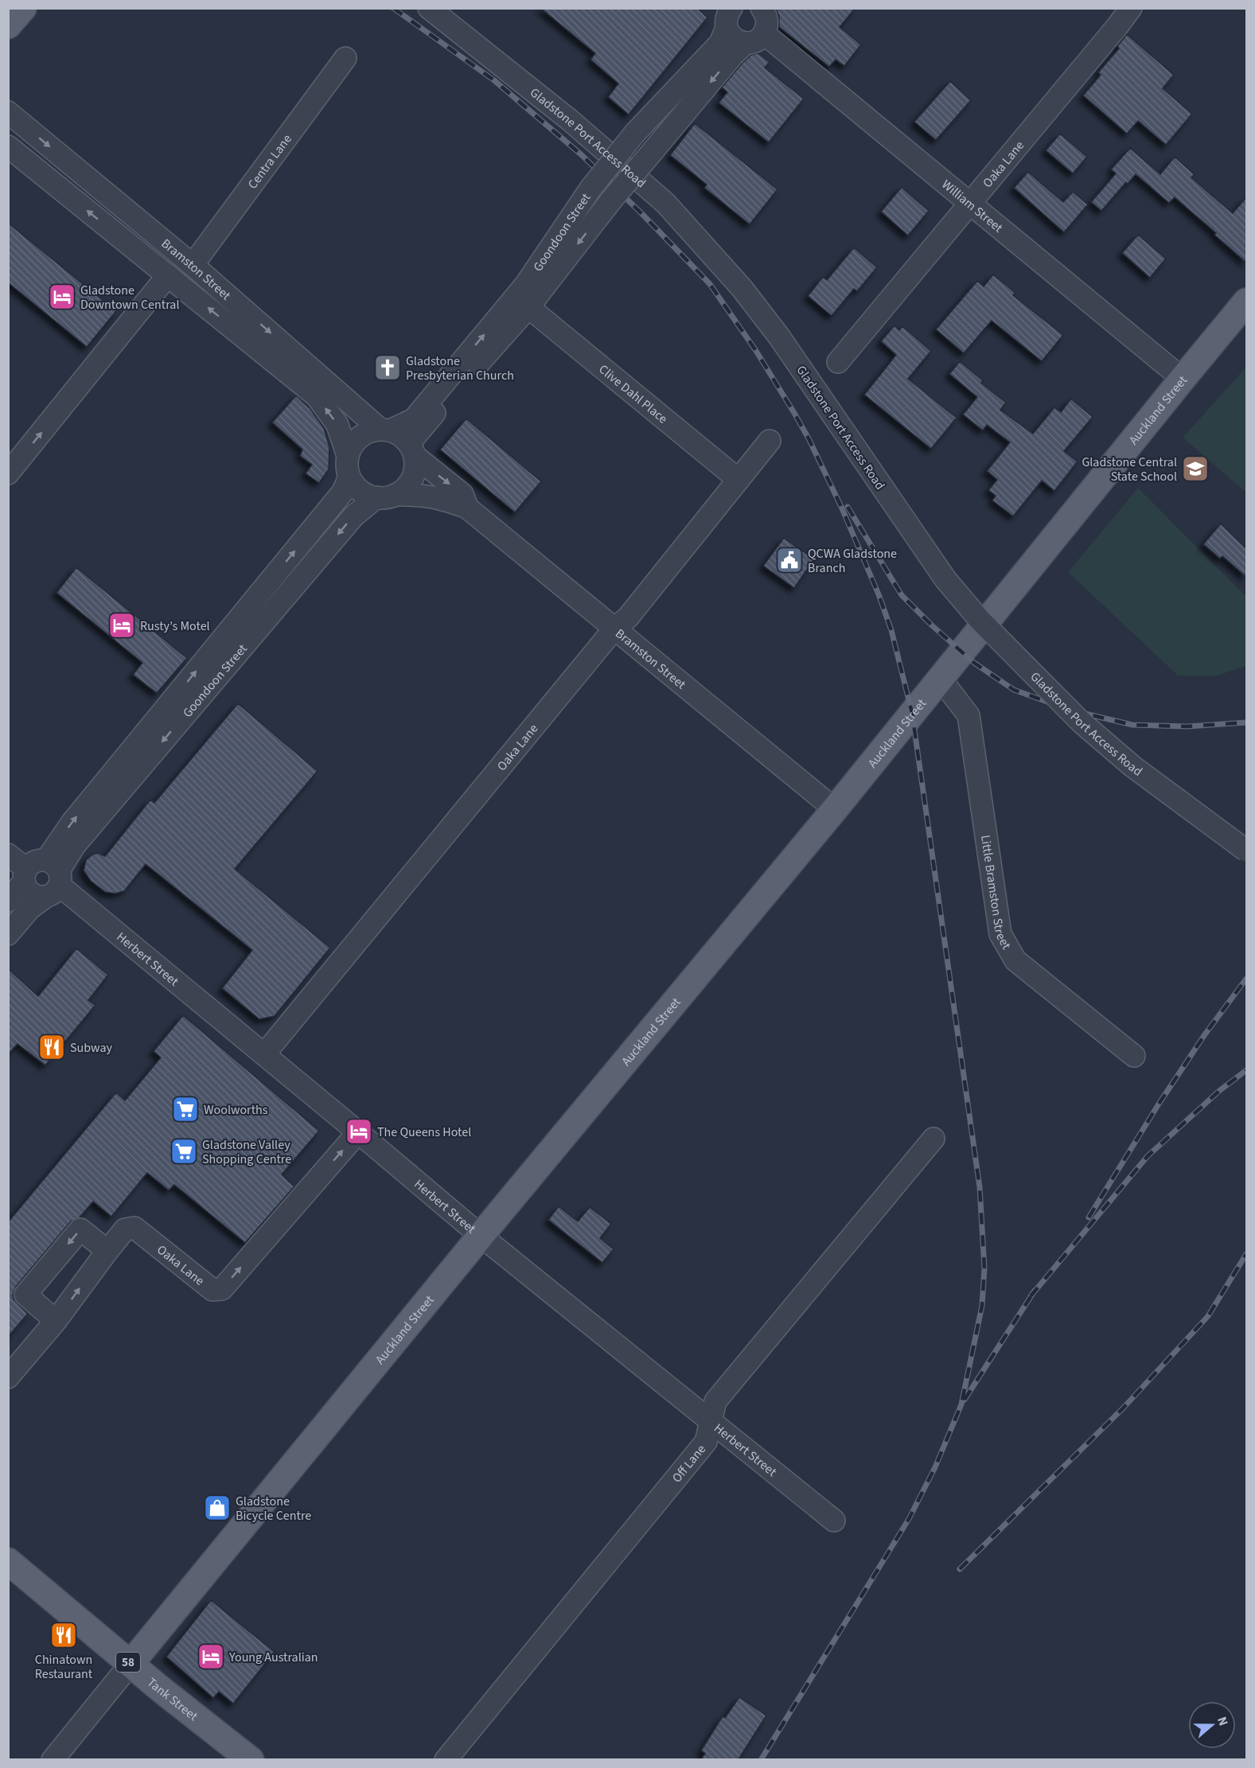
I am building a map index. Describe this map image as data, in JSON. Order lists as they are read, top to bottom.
{
  "streets": {
    "main road": ["Auckland Street", "58", "Tank Street"],
    "street": [
      "Gladstone Port Access Road",
      "Centra Lane",
      "Oaka Lane",
      "William Street",
      "Goondoon Street",
      "Bramston Street",
      "Clive Dahl Place",
      "Little Bramston Street",
      "Herbert Street",
      "Off Lane"
    ]
  },
  "crossings": [
    ["Centra Lane", "Bramston Street"],
    ["Oaka Lane", "William Street"],
    ["Oaka Lane", "Bramston Street"],
    ["Oaka Lane", "Clive Dahl Place"],
    ["Oaka Lane", "Herbert Street"],
    ["William Street", "Goondoon Street"],
    ["William Street", "Auckland Street"],
    ["Goondoon Street", "Bramston Street"],
    ["Goondoon Street", "Clive Dahl Place"],
    ["Goondoon Street", "Herbert Street"],
    ["Bramston Street", "Auckland Street"],
    ["Auckland Street", "Little Bramston Street"],
    ["Auckland Street", "Herbert Street"],
    ["Auckland Street", "Tank Street"],
    ["Herbert Street", "Off Lane"]
  ],
  "places": {
    "hotel": [
      "Gladstone Downtown Central",
      "Rusty’s Motel",
      "The Queens Hotel",
      "Young Australian"
    ],
    "church": ["Gladstone Presbyterian Church"],
    "school or university": ["Gladstone Central State School"],
    "public building": ["QCWA Gladstone Branch"],
    "restaurant": ["Subway", "Chinatown Restaurant"],
    "supermarket": ["Woolworths", "Gladstone Valley Shopping Centre"],
    "shop": ["Gladstone Bicycle Centre"]
  },
  "north": "right"
}
